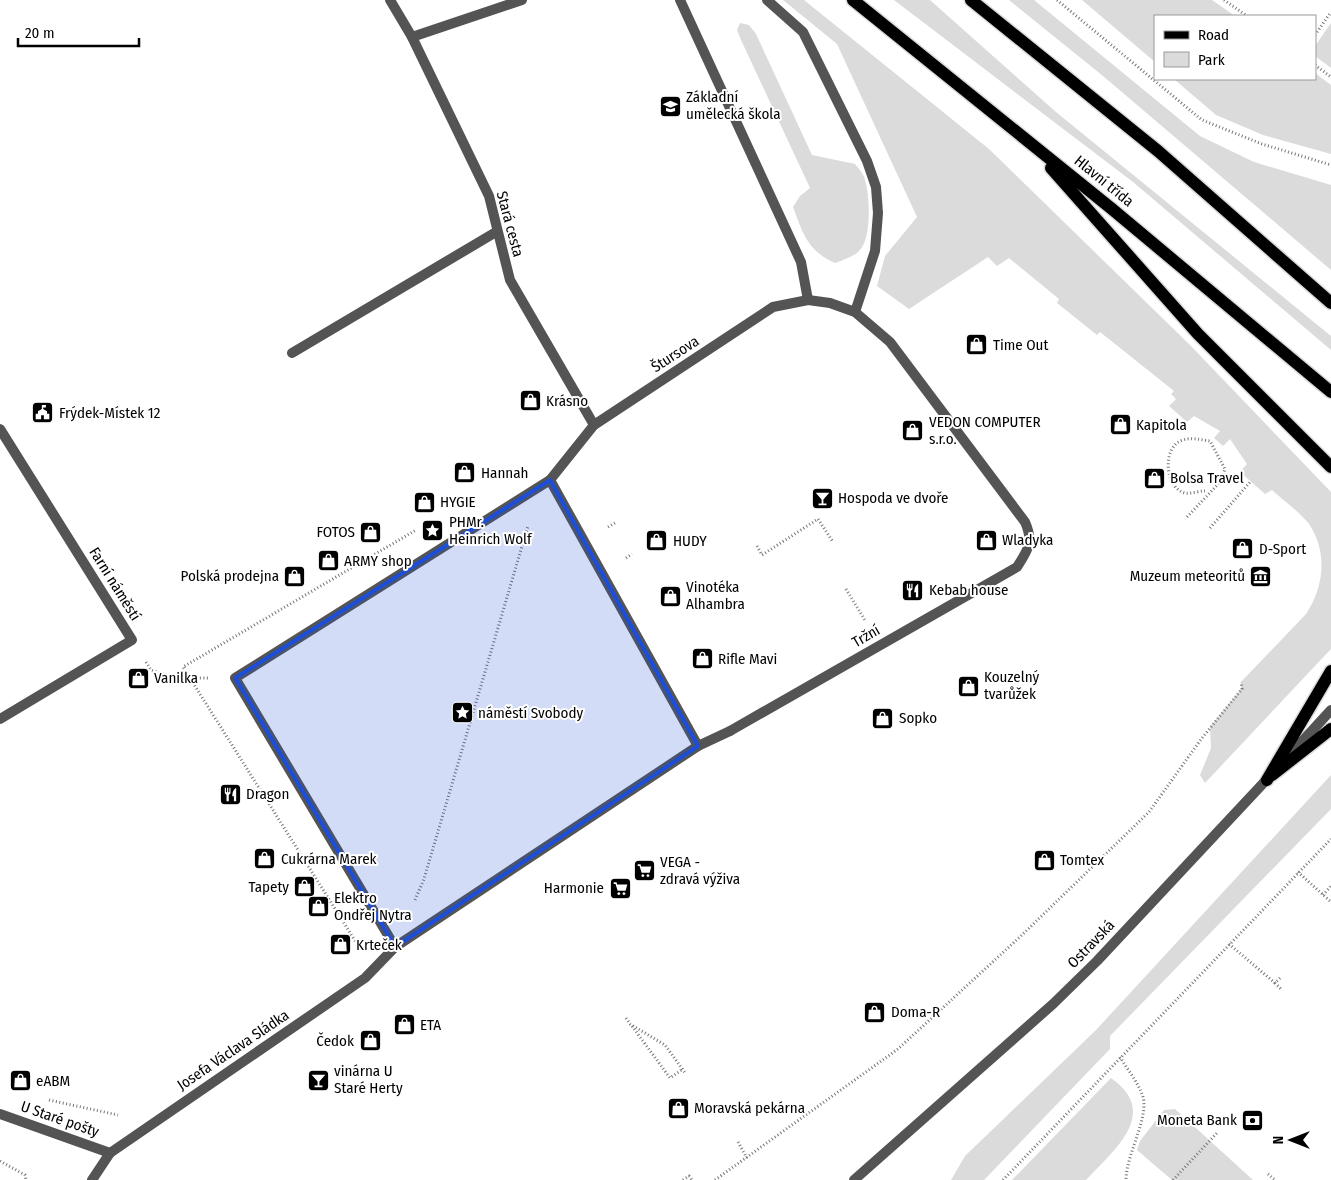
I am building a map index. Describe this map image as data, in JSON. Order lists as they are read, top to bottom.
{
  "streets": {
    "main road": ["Hlavní třída"],
    "street": [
      "Stará cesta",
      "Štursova",
      "Farní náměstí",
      "Tržní",
      "Ostravská",
      "Josefa Václava Sládka",
      "U Staré pošty"
    ]
  },
  "crossings": [
    ["Stará cesta", "Štursova"],
    ["Tržní", "Josefa Václava Sládka"],
    ["Josefa Václava Sládka", "U Staré pošty"]
  ],
  "places": {
    "school or university": ["Základní umělecká škola"],
    "shop": [
      "Time Out",
      "Krásno",
      "Kapitola",
      "VEDON COMPUTER s.r.o.",
      "Hannah",
      "Bolsa Travel",
      "HYGIE",
      "FOTOS",
      "Wladyka",
      "HUDY",
      "D-Sport",
      "ARMY shop",
      "Polská prodejna",
      "Vinotéka Alhambra",
      "Rifle Mavi",
      "Vanilka",
      "Kouzelný tvarůžek",
      "Sopko",
      "Cukrárna Marek",
      "Tomtex",
      "Tapety",
      "Elektro Ondřej Nytra",
      "Krteček",
      "Doma-R",
      "ETA",
      "Čedok",
      "eABM",
      "Moravská pekárna"
    ],
    "public building": ["Frýdek-Místek 12"],
    "bar": ["Hospoda ve dvoře", "vinárna U Staré Herty"],
    "place": ["PHMr. Heinrich Wolf", "náměstí Svobody"],
    "museum": ["Muzeum meteoritů"],
    "restaurant": ["Kebab house", "Dragon"],
    "supermarket": ["VEGA - zdravá výživa", "Harmonie"],
    "bank": ["Moneta Bank"]
  },
  "legend": ["Road", "Park"],
  "scale_bar": "20 m",
  "north": "left"
}
